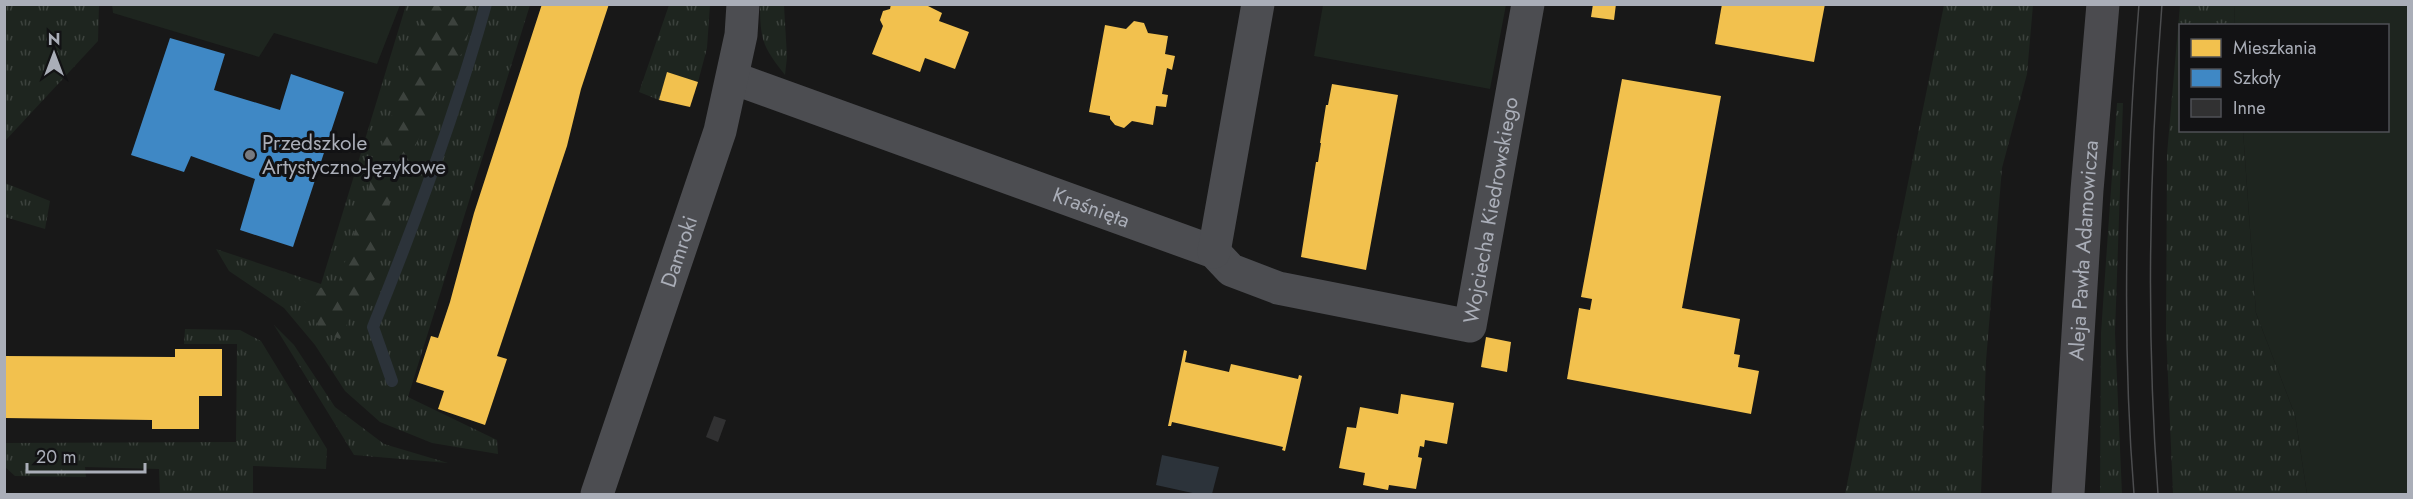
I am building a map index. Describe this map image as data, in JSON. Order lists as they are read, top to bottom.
{
  "streets": {
    "main road": ["Aleja Pawła Adamowicza"],
    "street": ["Wojciecha Kiedrowskiego", "Kraśnięta", "Damroki"]
  },
  "crossings": [
    ["Wojciecha Kiedrowskiego", "Kraśnięta"],
    ["Kraśnięta", "Damroki"]
  ],
  "places": ["Przedszkole Artystyczno-Językowe"],
  "legend": ["Mieszkania", "Szkoły", "Inne"],
  "scale_bar": "20 m",
  "north": "top"
}
